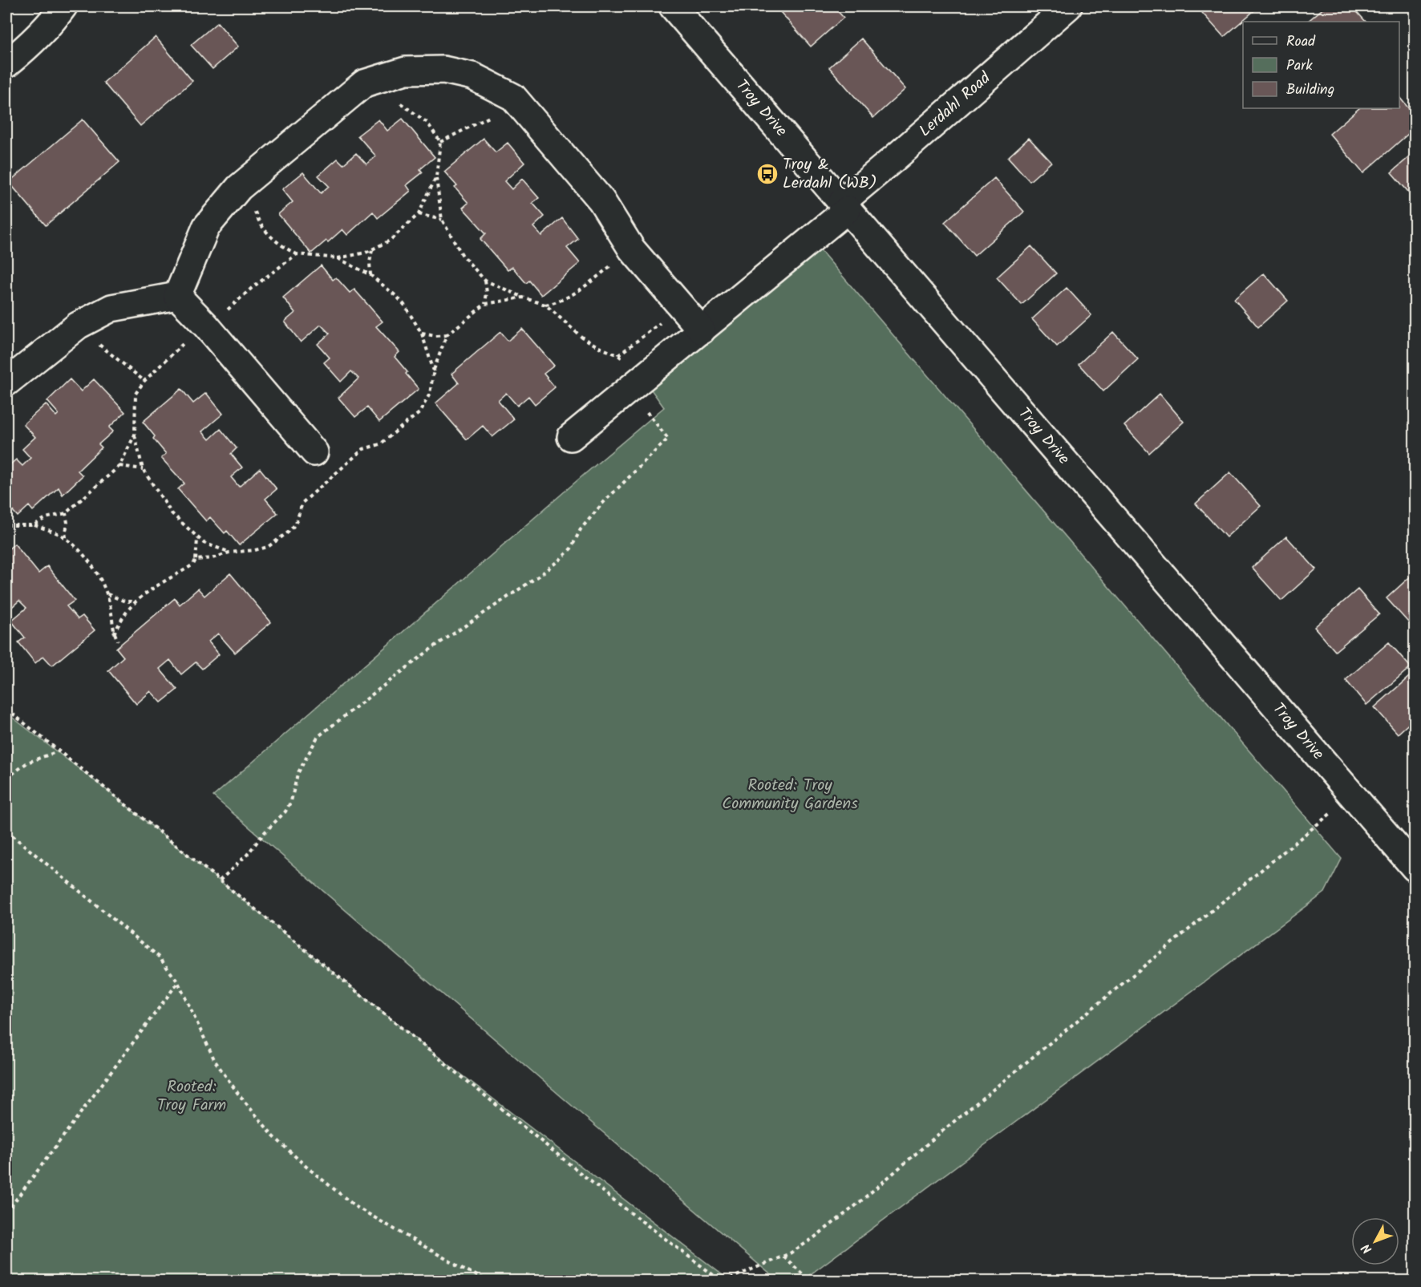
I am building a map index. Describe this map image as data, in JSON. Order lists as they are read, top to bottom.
{
  "streets": {
    "street": ["Lerdahl Road", "Troy Drive"]
  },
  "crossings": [
    ["Lerdahl Road", "Troy Drive"]
  ],
  "parks": ["Rooted: Troy Community Gardens", "Rooted: Troy Farm"],
  "places": {
    "bus stop": ["Troy & Lerdahl (WB)"]
  },
  "legend": ["Road", "Park", "Building"],
  "north": "bottom left"
}
